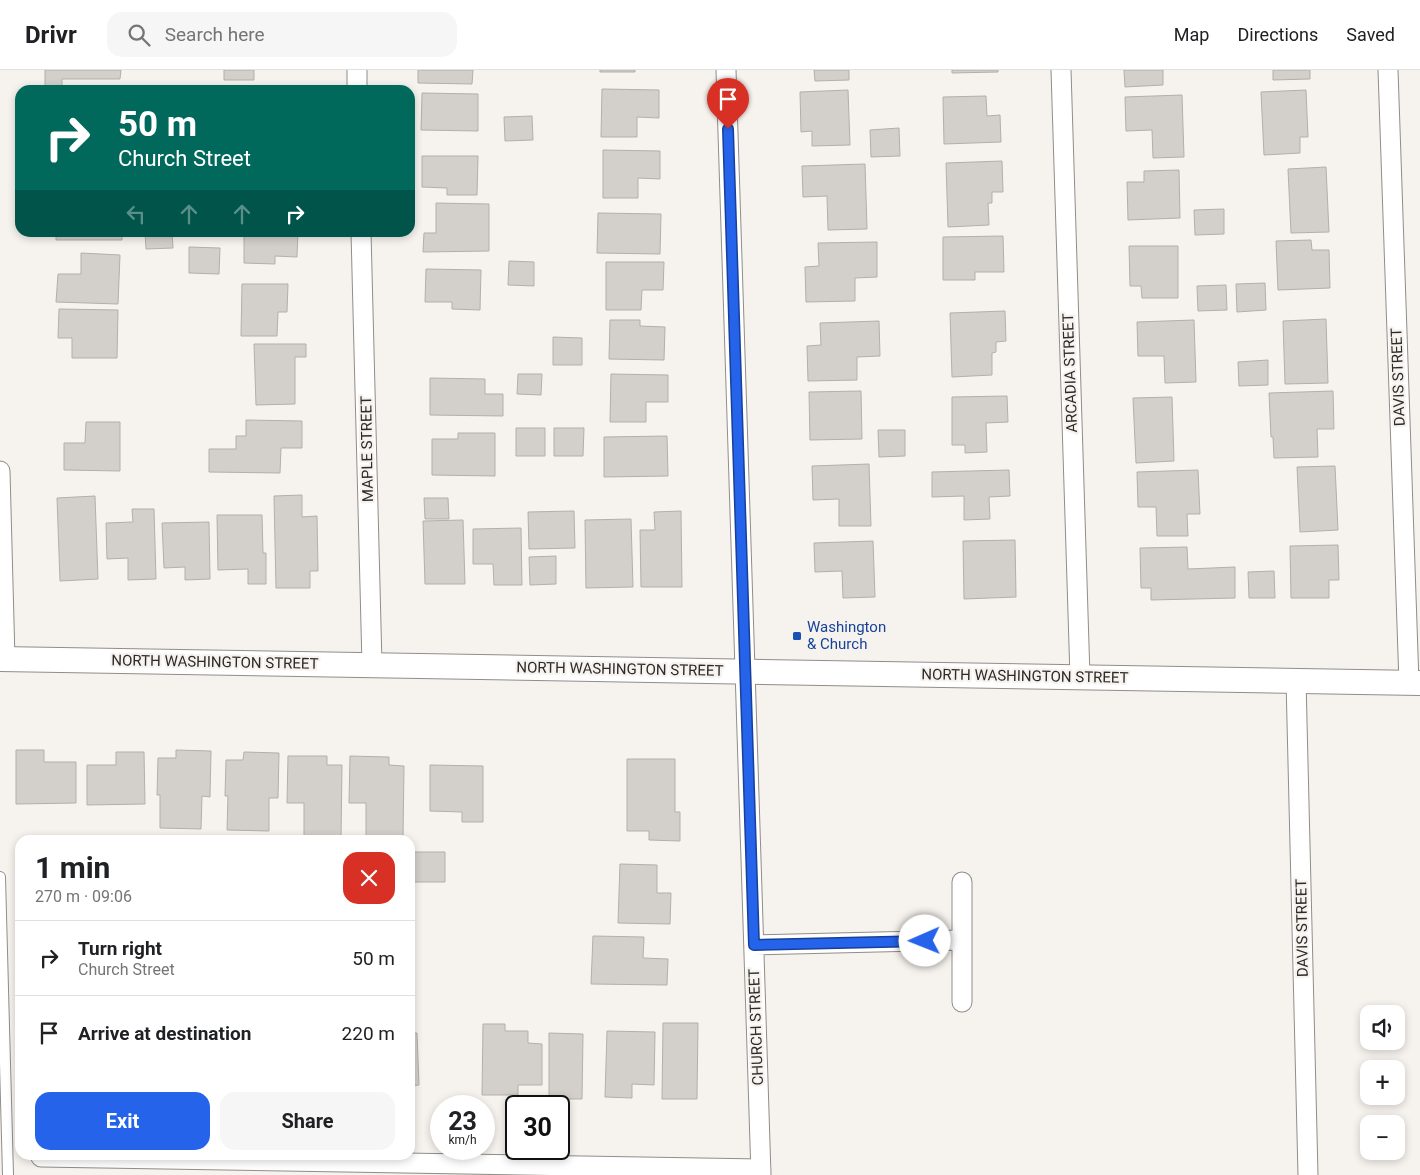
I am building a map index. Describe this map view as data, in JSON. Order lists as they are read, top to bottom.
{
  "streets": {
    "street": [
      "ARCADIA STREET",
      "DAVIS STREET",
      "MAPLE STREET",
      "NORTH WASHINGTON STREET",
      "CHURCH STREET"
    ]
  },
  "crossings": [
    ["ARCADIA STREET", "NORTH WASHINGTON STREET"],
    ["DAVIS STREET", "NORTH WASHINGTON STREET"],
    ["MAPLE STREET", "NORTH WASHINGTON STREET"],
    ["NORTH WASHINGTON STREET", "CHURCH STREET"]
  ],
  "places": {
    "transit": ["Washington & Church"]
  },
  "page": {
    "header": "Drivr",
    "search": "Search here",
    "nav": ["Map", "Directions", "Saved"],
    "turn": ["50 m", "Church Street"],
    "heading": ["1 min", "270 m · 09:06"],
    "list": [
      {
        "name": "Turn right",
        "note": "Church Street",
        "value": "50 m"
      },
      {
        "name": "Arrive at destination",
        "value": "220 m"
      }
    ],
    "map_buttons": ["+", "−"],
    "buttons": ["Exit", "Share"],
    "speed": "23 km/h",
    "limit": "30"
  }
}
